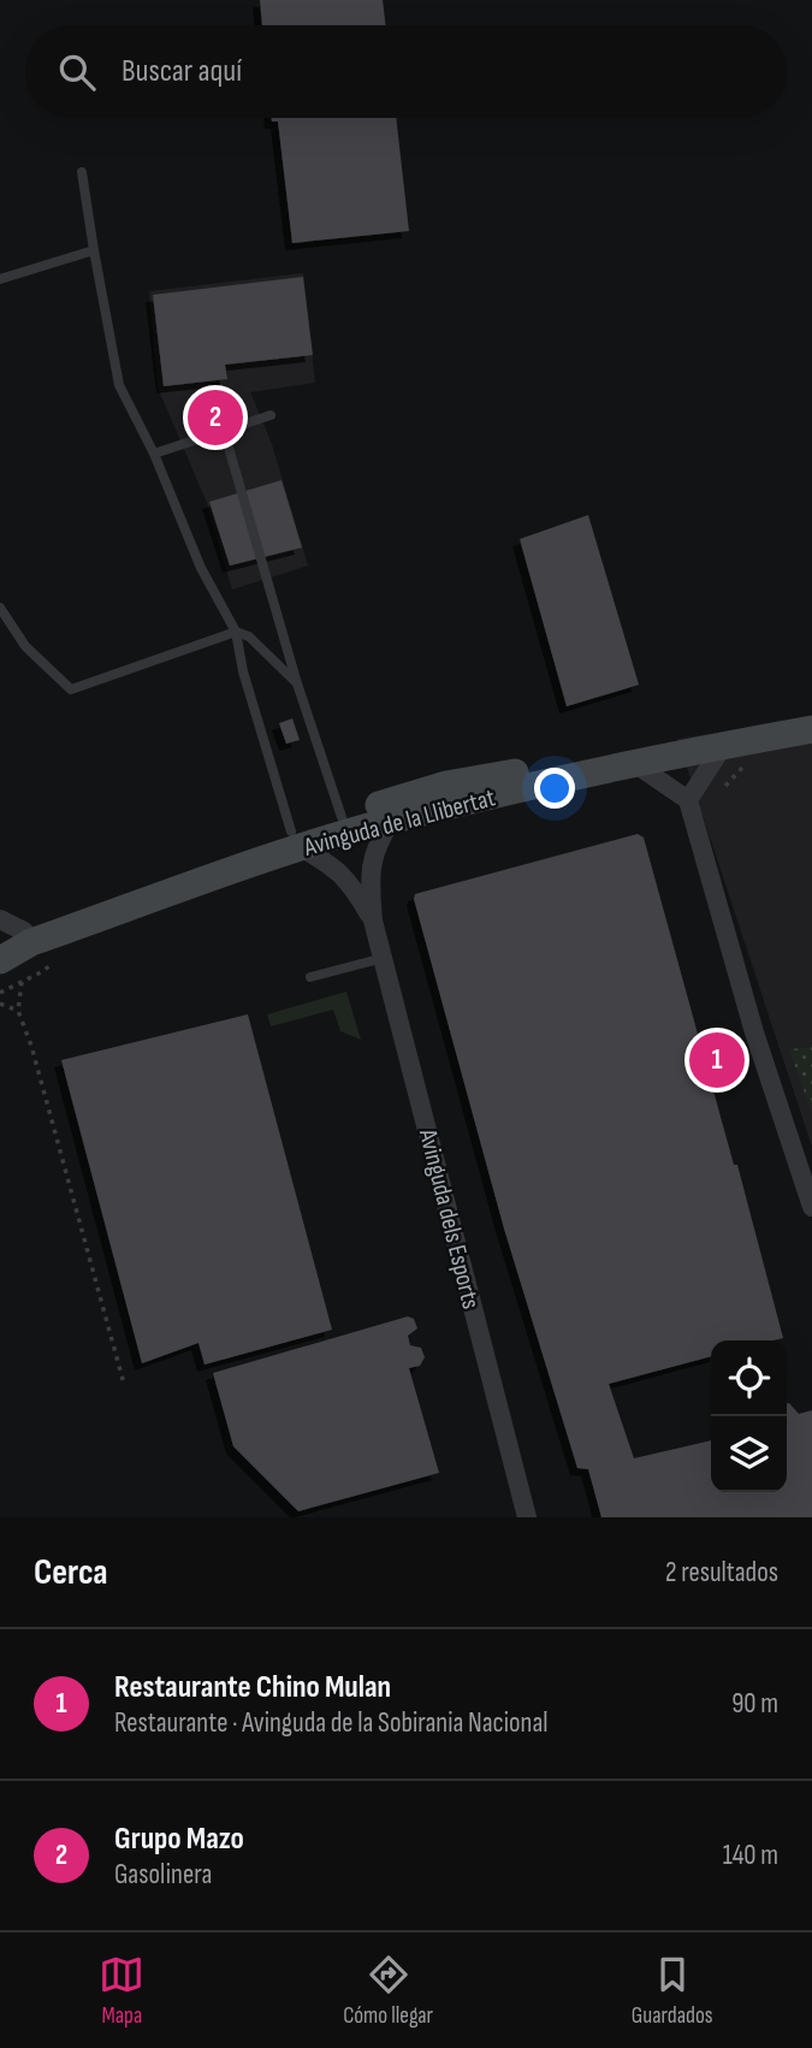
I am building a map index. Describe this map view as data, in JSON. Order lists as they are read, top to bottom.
{
  "streets": {
    "main road": ["Avinguda de la Llibertat"],
    "street": ["Avinguda dels Esports"]
  },
  "crossings": [
    ["Avinguda de la Llibertat", "Avinguda dels Esports"]
  ],
  "page": {
    "search": "Buscar aquí",
    "pins": ["2", "1"],
    "heading": ["Cerca", "2 resultados"],
    "list": [
      {
        "mark": "1",
        "name": "Restaurante Chino Mulan",
        "note": "Restaurante · Avinguda de la Sobirania Nacional",
        "value": "90 m"
      },
      {
        "mark": "2",
        "name": "Grupo Mazo",
        "note": "Gasolinera",
        "value": "140 m"
      }
    ],
    "nav": ["Mapa", "Cómo llegar", "Guardados"]
  }
}
